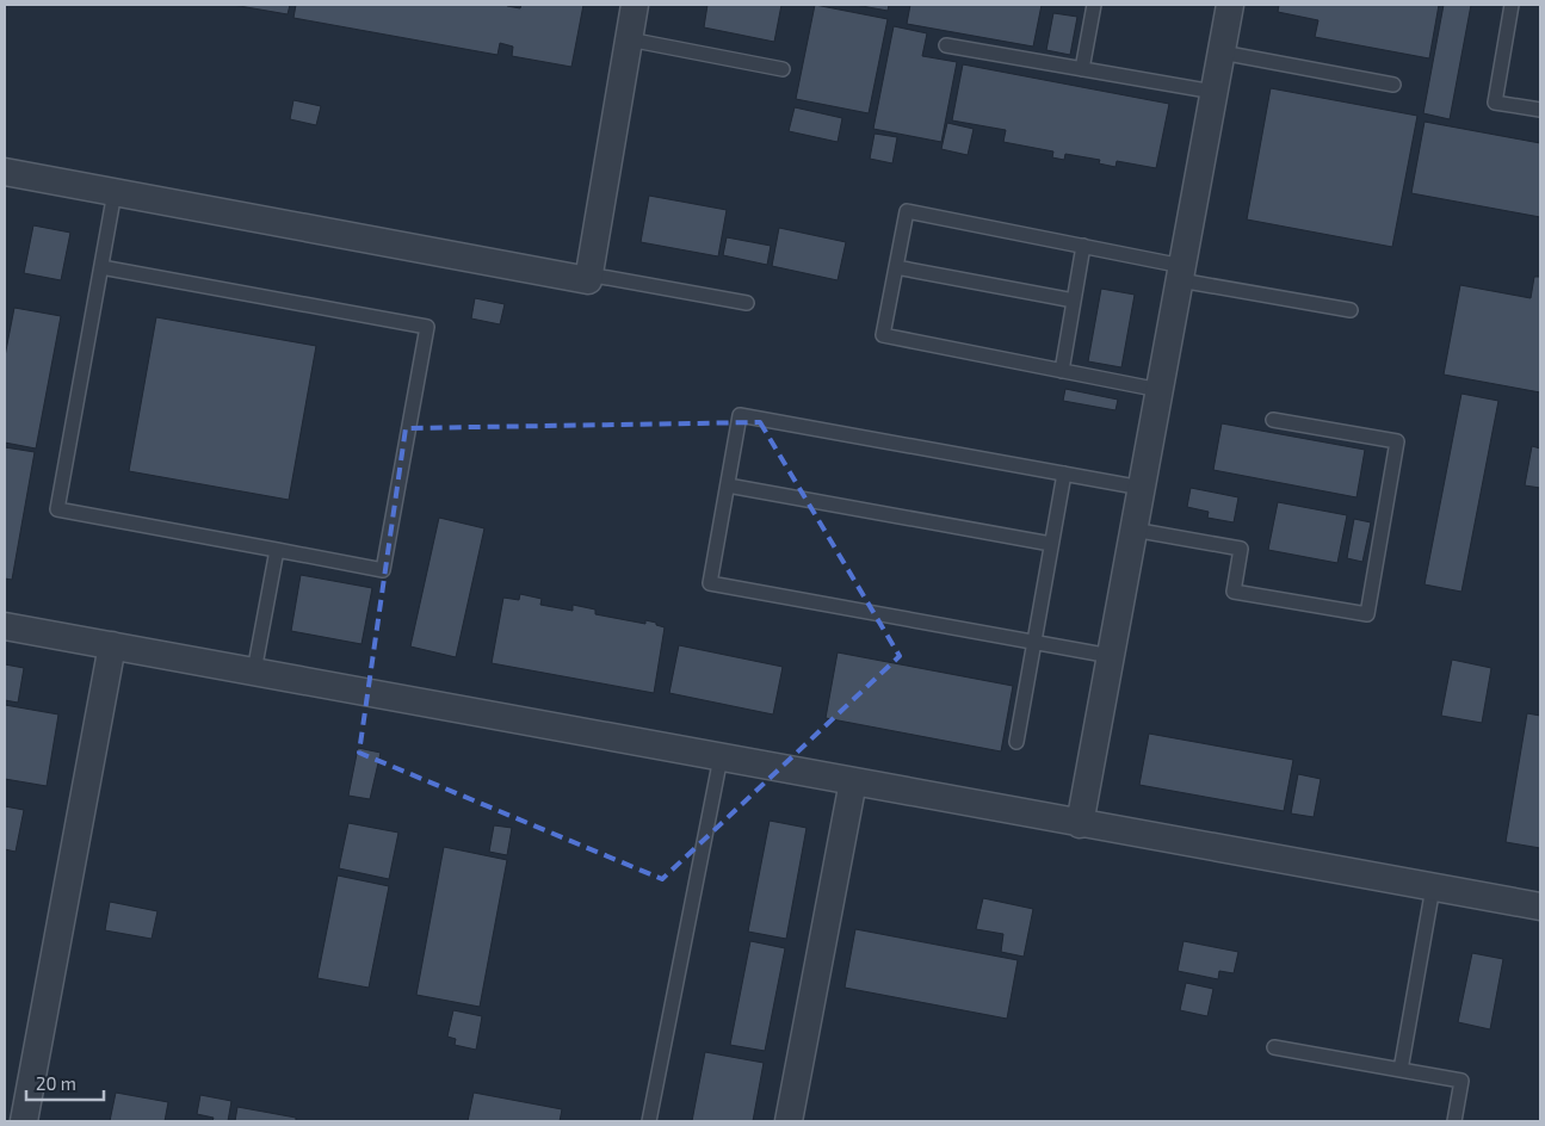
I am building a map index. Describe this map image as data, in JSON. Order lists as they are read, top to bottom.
{
  "scale_bar": "20 m"
}
